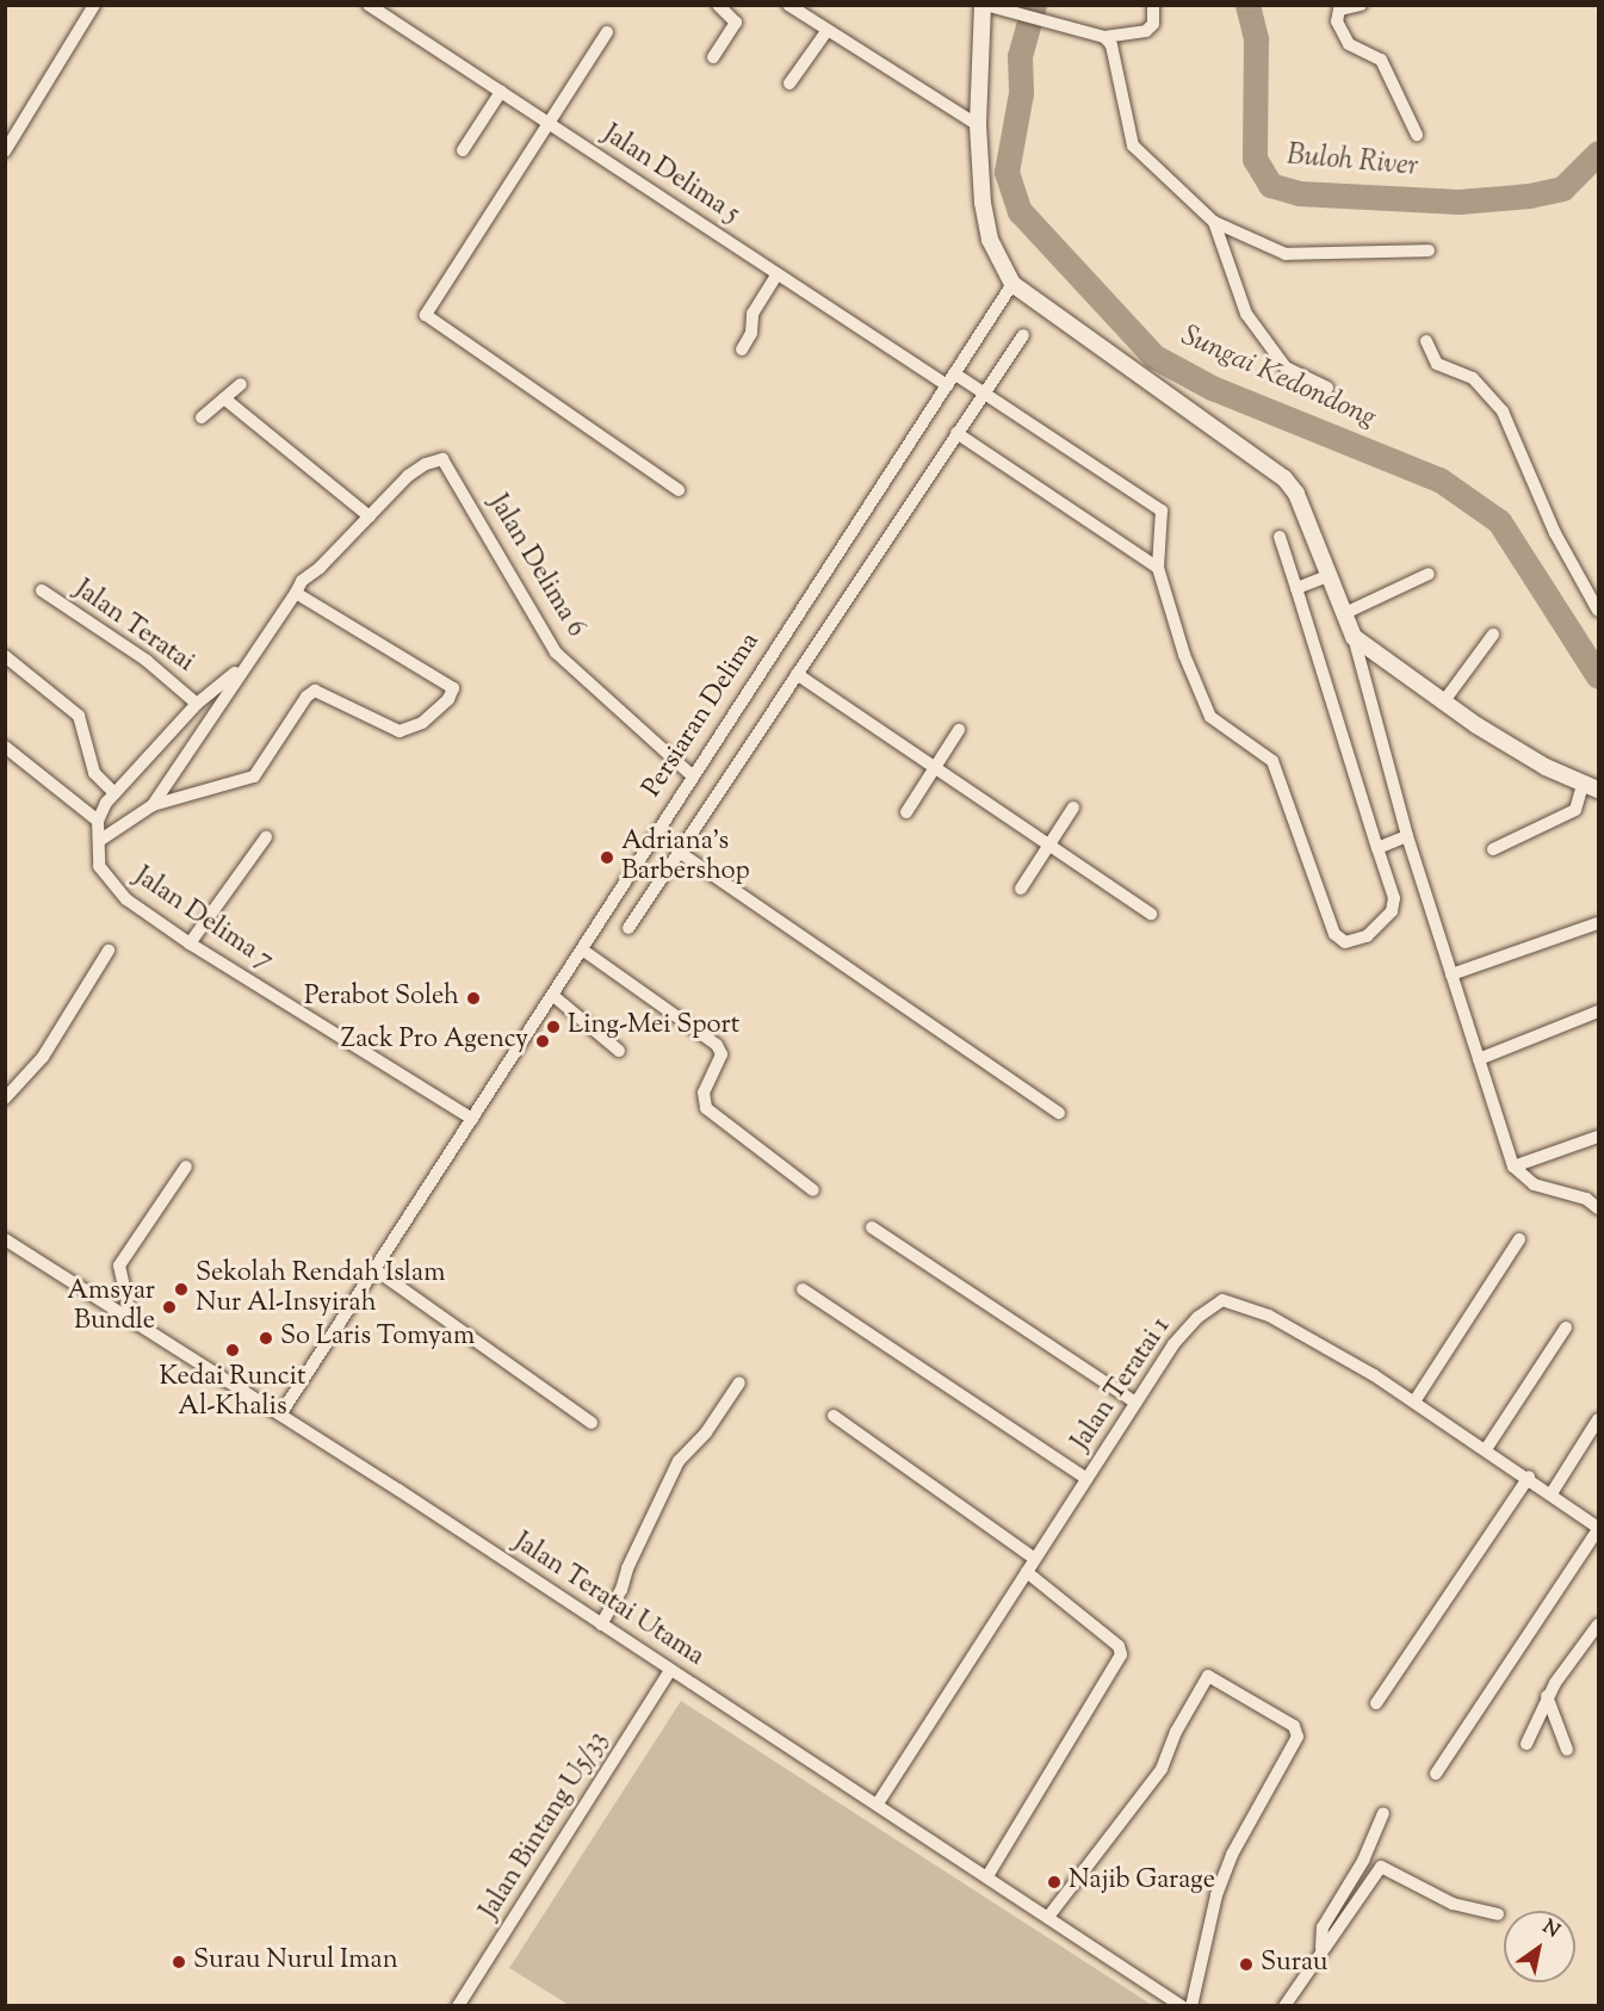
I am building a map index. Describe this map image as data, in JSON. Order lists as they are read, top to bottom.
{
  "streets": {
    "street": [
      "Jalan Delima 5",
      "Jalan Delima 6",
      "Jalan Teratai",
      "Persiaran Delima",
      "Jalan Delima 7",
      "Jalan Teratai 1",
      "Jalan Teratai Utama",
      "Jalan Bintang U5/33"
    ]
  },
  "crossings": [
    ["Jalan Delima 5", "Persiaran Delima"],
    ["Jalan Delima 6", "Persiaran Delima"],
    ["Persiaran Delima", "Jalan Delima 7"],
    ["Persiaran Delima", "Jalan Teratai Utama"],
    ["Jalan Teratai 1", "Jalan Teratai Utama"],
    ["Jalan Teratai Utama", "Jalan Bintang U5/33"]
  ],
  "water": ["Buloh River", "Sungai Kedondong"],
  "places": [
    "Adriana's Barbershop",
    "Perabot Soleh",
    "Ling-Mei Sport",
    "Zack Pro Agency",
    "Sekolah Rendah Islam Nur Al-Insyirah",
    "Amsyar Bundle",
    "So Laris Tomyam",
    "Kedai Runcit Al-Khalis",
    "Najib Garage",
    "Surau Nurul Iman",
    "Surau"
  ],
  "north": "top right"
}
